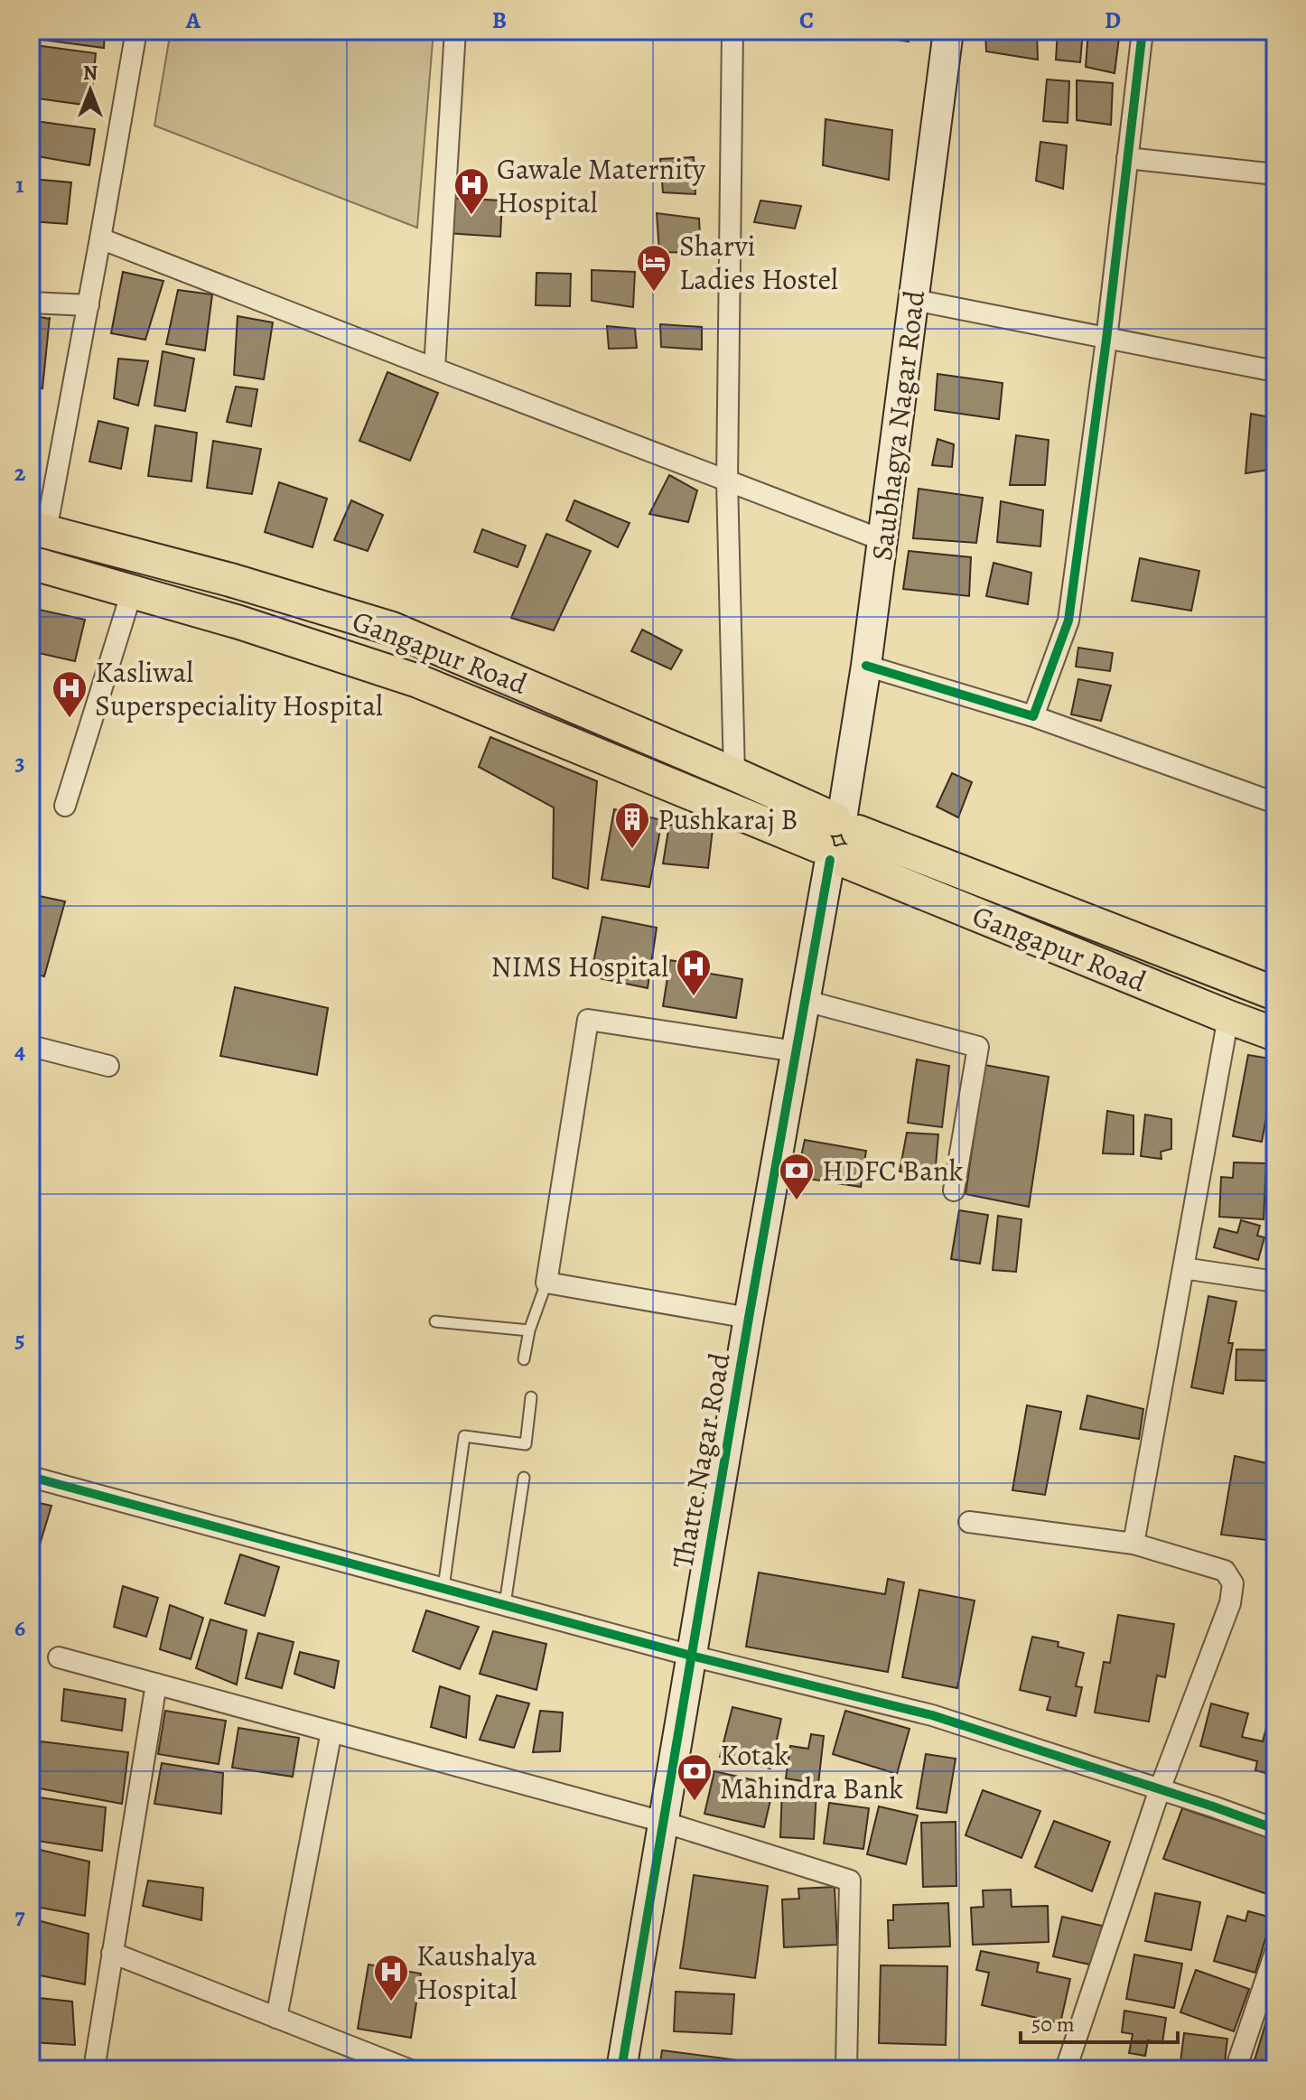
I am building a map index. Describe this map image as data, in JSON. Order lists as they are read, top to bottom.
{
  "streets": {
    "main road": ["Gangapur Road"],
    "street": ["Saubhagya Nagar Road", "Thatte Nagar Road"]
  },
  "crossings": [
    ["Saubhagya Nagar Road", "Gangapur Road"],
    ["Saubhagya Nagar Road", "Thatte Nagar Road"],
    ["Gangapur Road", "Thatte Nagar Road"]
  ],
  "places": {
    "hospital": [
      "Gawale Maternity Hospital",
      "Kasliwal Superspeciality Hospital",
      "NIMS Hospital",
      "Kaushalya Hospital"
    ],
    "hotel": ["Sharvi Ladies Hostel"],
    "building": ["Pushkaraj B"],
    "bank": ["HDFC Bank", "Kotak Mahindra Bank"]
  },
  "scale_bar": "50 m",
  "north": "top",
  "grid": {
    "columns": [
      "A",
      "B",
      "C",
      "D"
    ],
    "rows": [
      "1",
      "2",
      "3",
      "4",
      "5",
      "6",
      "7"
    ]
  }
}
